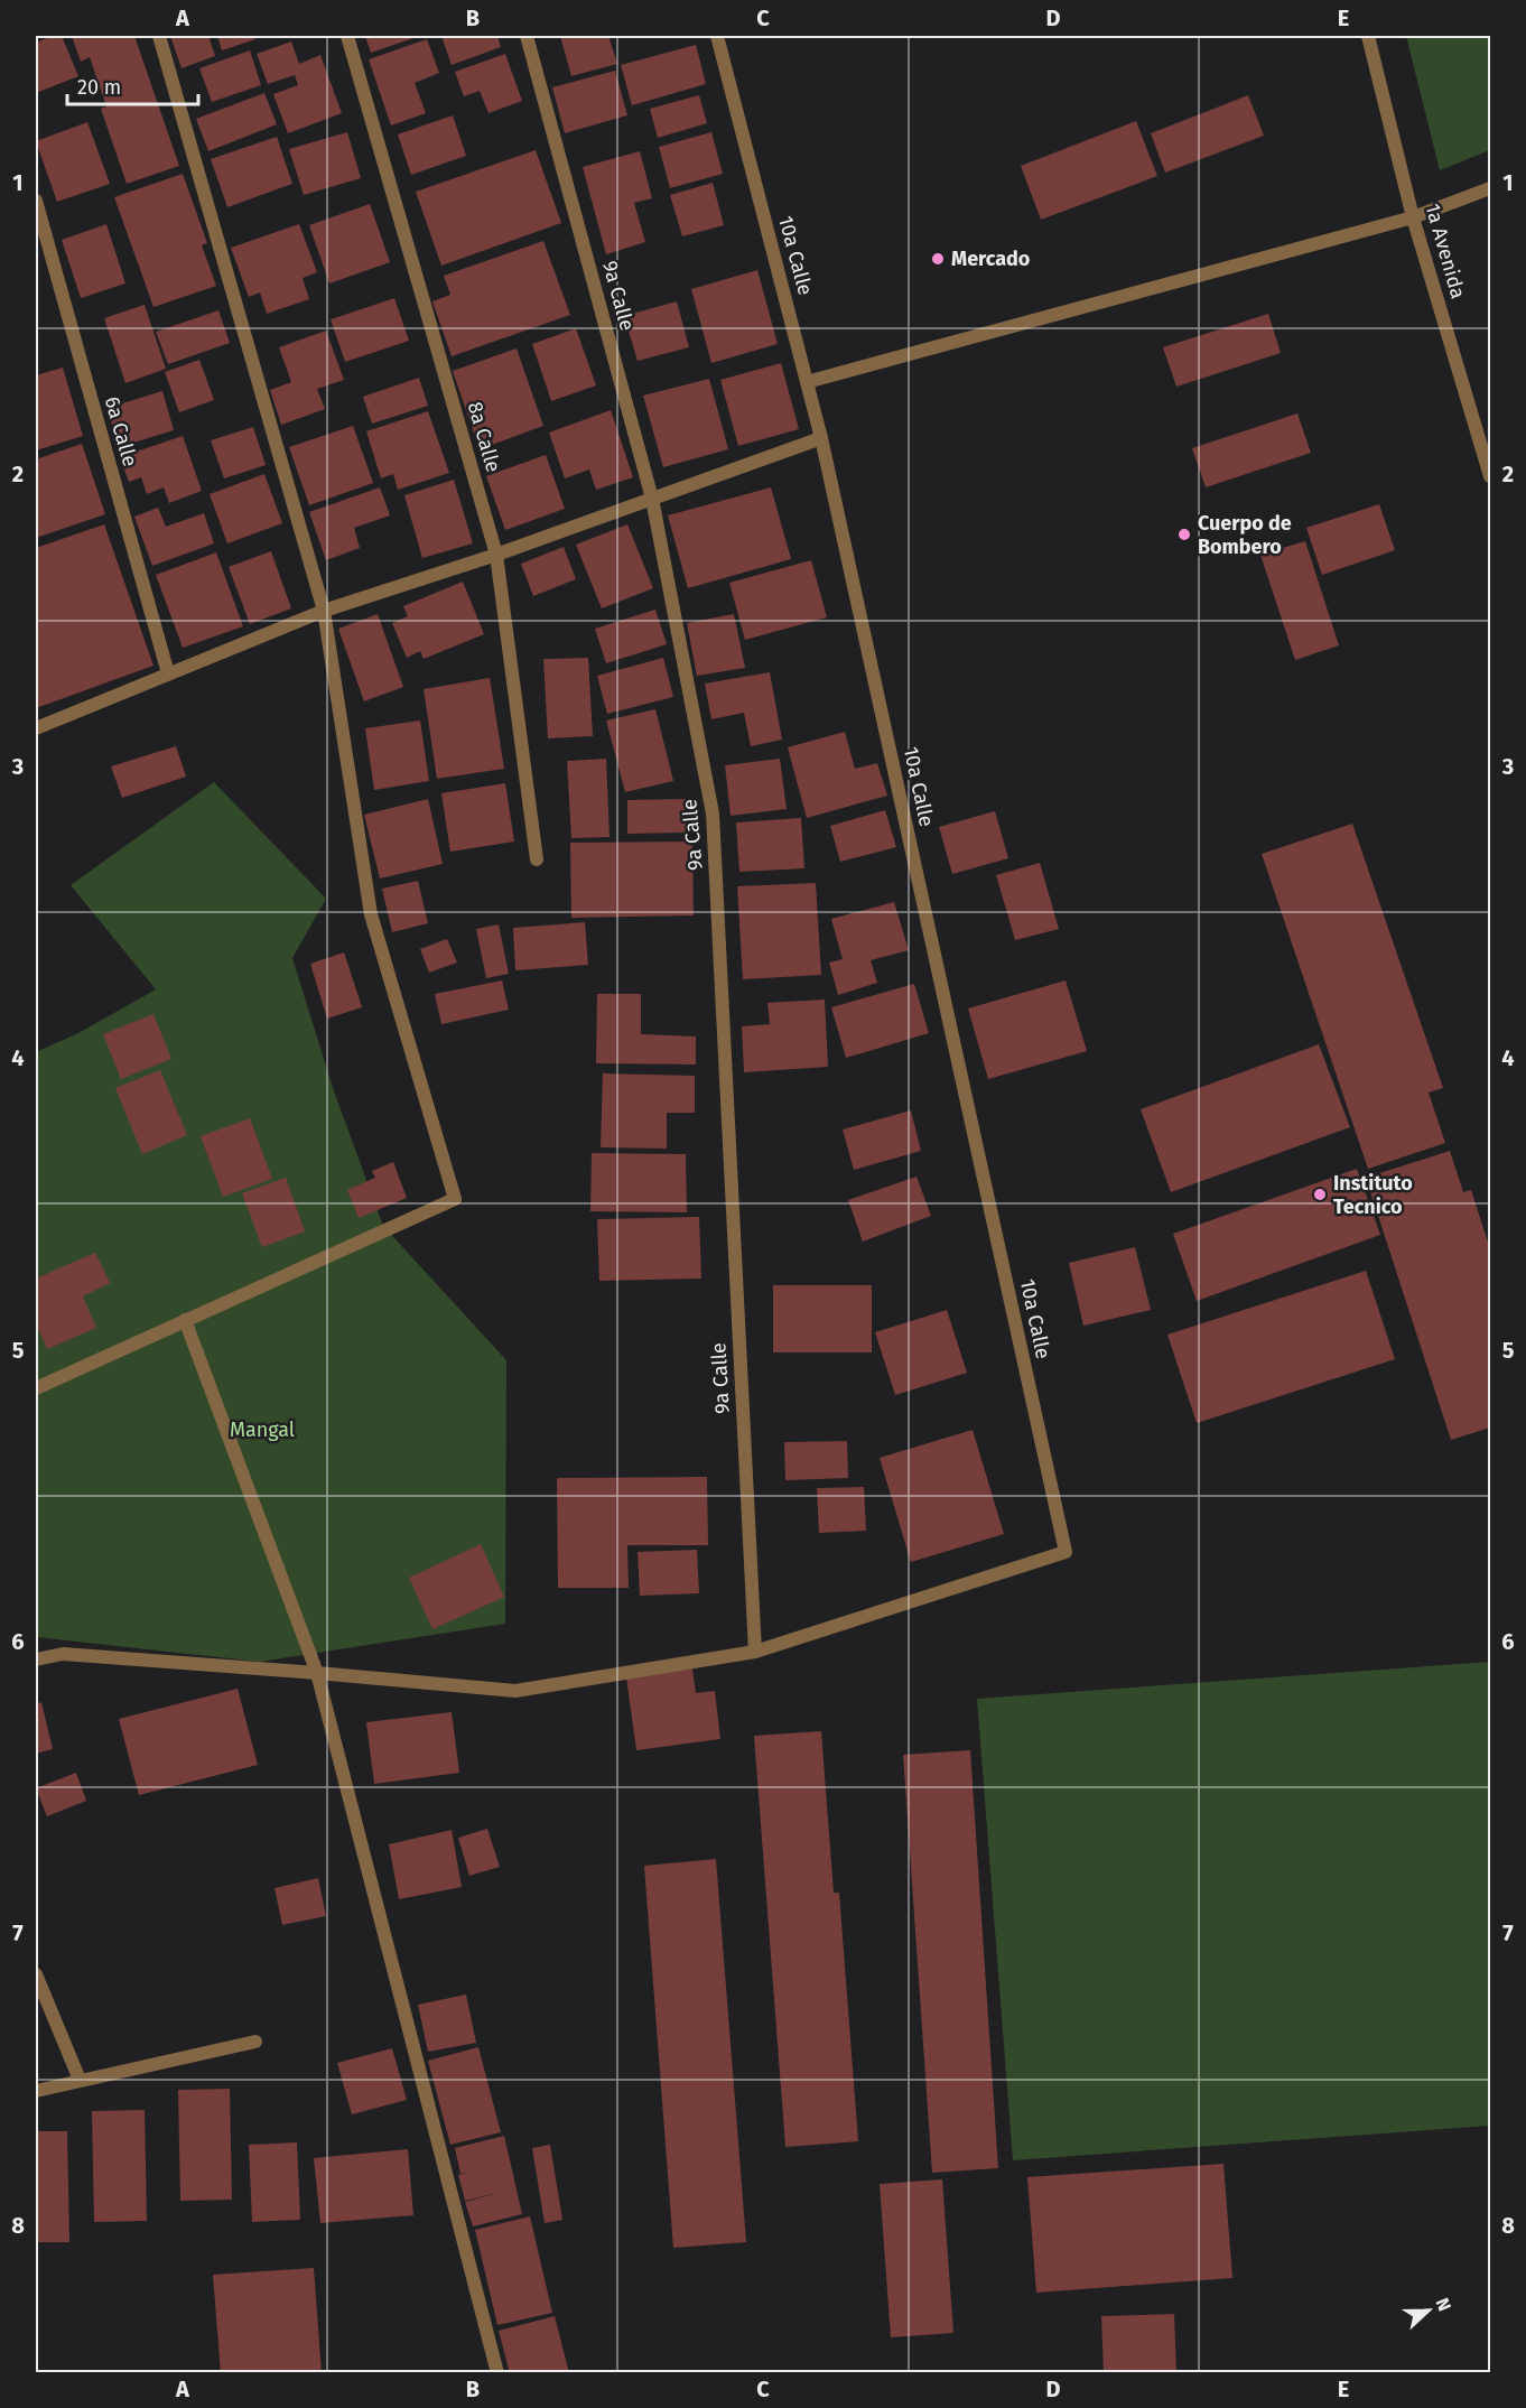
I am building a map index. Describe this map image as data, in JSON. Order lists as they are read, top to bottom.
{
  "streets": {
    "street": [
      "1a Avenida",
      "10a Calle",
      "9a Calle",
      "6a Calle",
      "8a Calle"
    ]
  },
  "crossings": [
    ["10a Calle", "9a Calle"]
  ],
  "parks": ["Mangal"],
  "places": ["Mercado", "Cuerpo de Bombero", "Instituto Tecnico"],
  "scale_bar": "20 m",
  "north": "right",
  "grid": {
    "columns": [
      "A",
      "B",
      "C",
      "D",
      "E"
    ],
    "rows": [
      "1",
      "2",
      "3",
      "4",
      "5",
      "6",
      "7",
      "8"
    ]
  }
}
